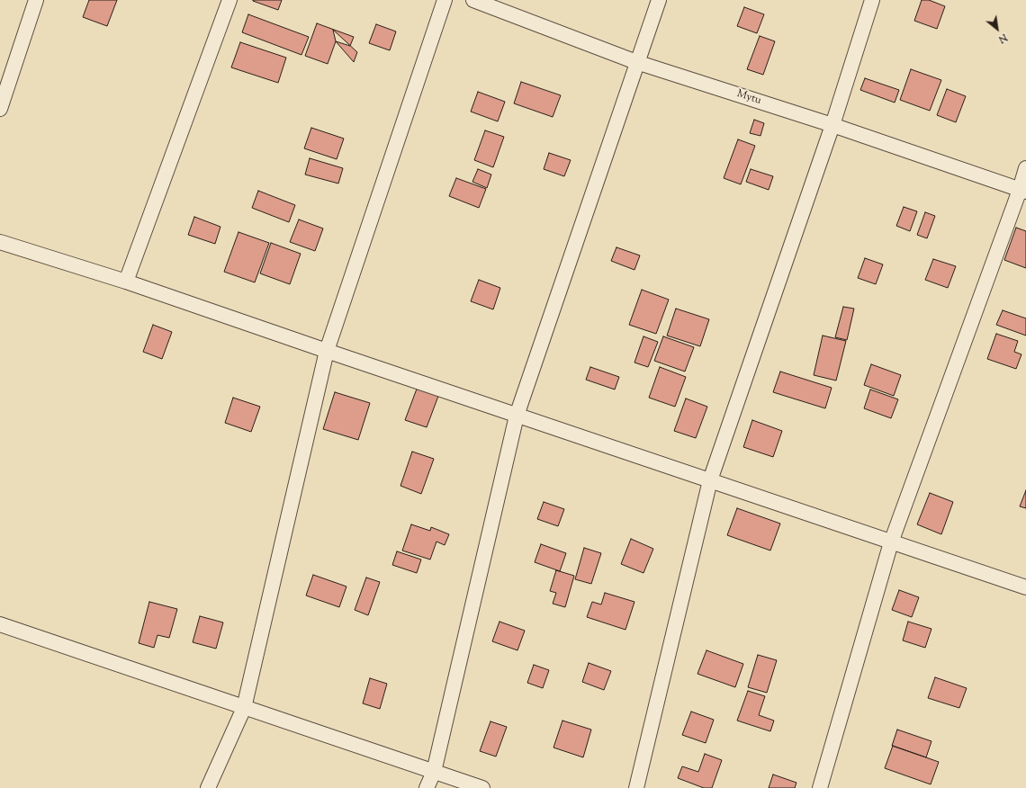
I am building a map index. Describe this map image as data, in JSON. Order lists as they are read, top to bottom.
{
  "streets": {
    "street": ["Mytu"]
  },
  "north": "bottom right"
}
